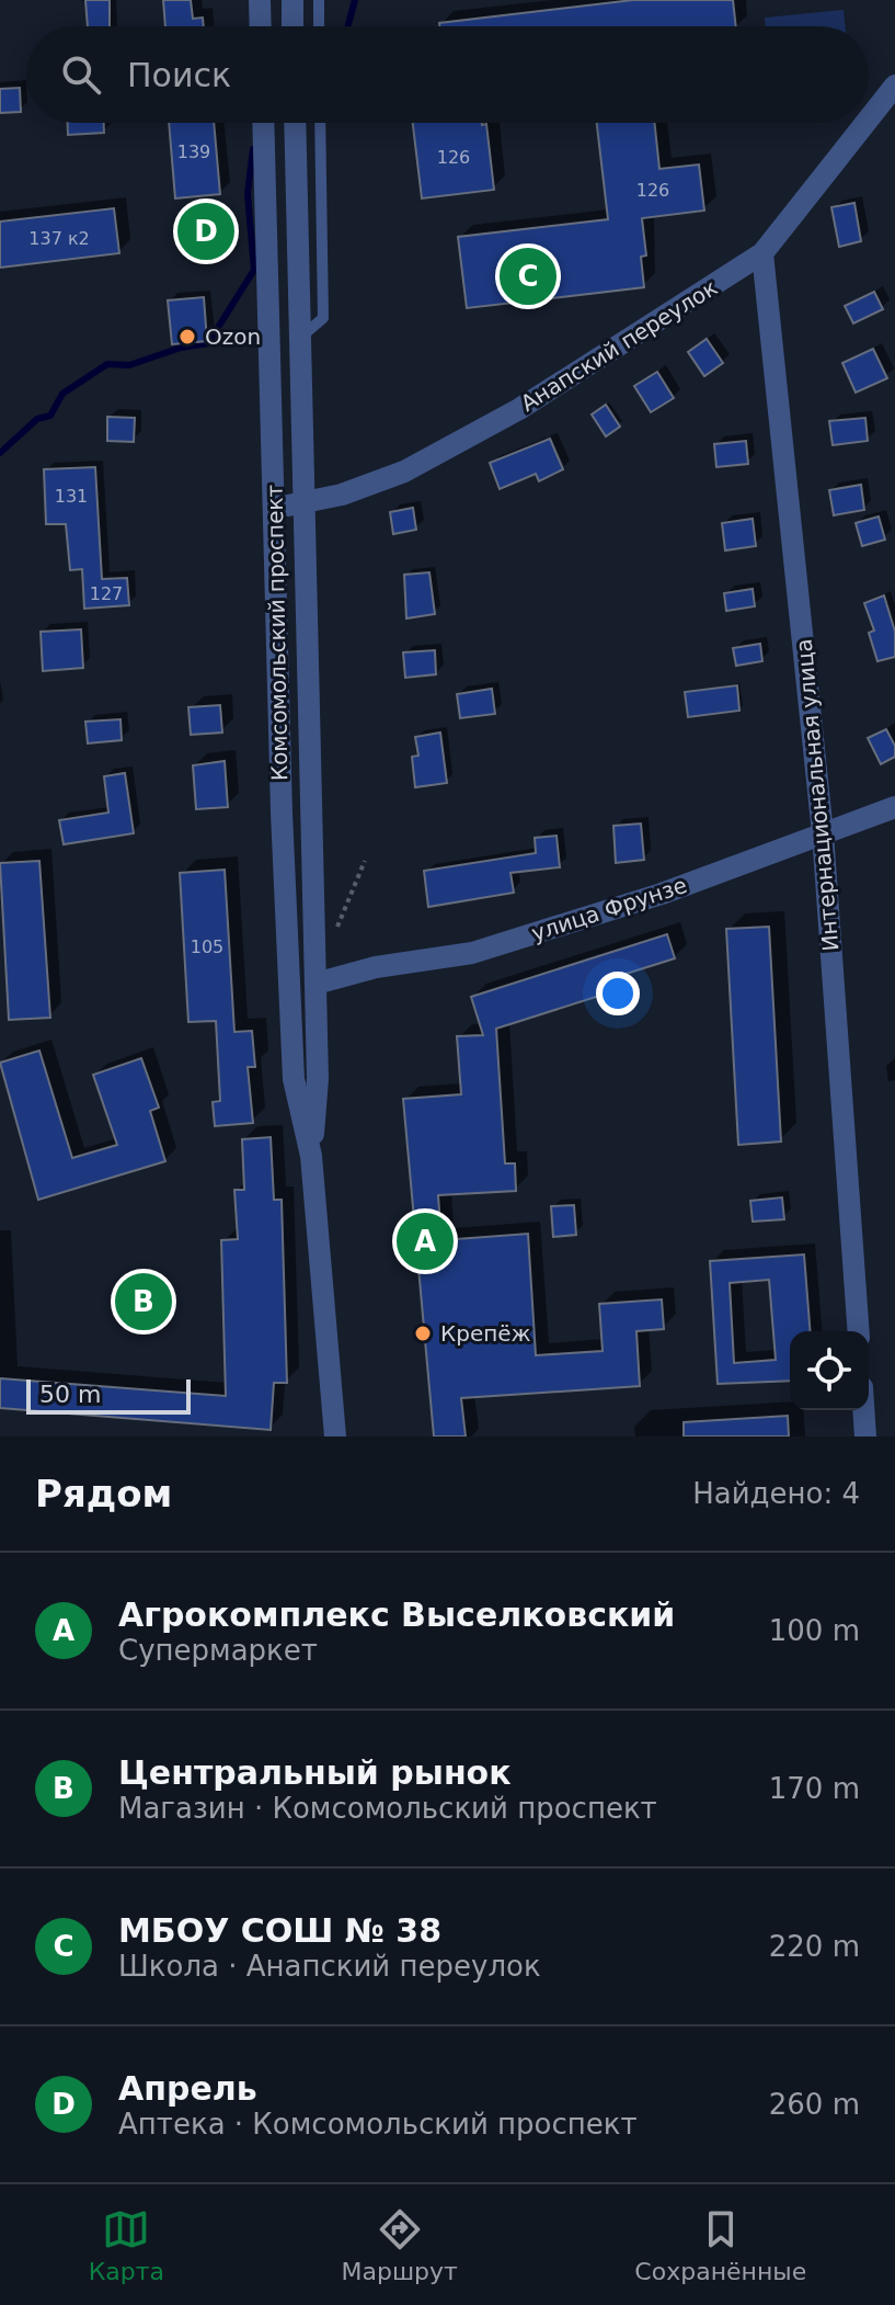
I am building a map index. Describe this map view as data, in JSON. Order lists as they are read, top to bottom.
{
  "streets": {
    "street": [
      "Анапский переулок",
      "Комсомольский проспект",
      "Интернациональная улица",
      "улица Фрунзе"
    ]
  },
  "crossings": [
    ["Анапский переулок", "Комсомольский проспект"],
    ["Анапский переулок", "Интернациональная улица"],
    ["Комсомольский проспект", "улица Фрунзе"],
    ["Интернациональная улица", "улица Фрунзе"]
  ],
  "places": ["Ozon", "Крепёж"],
  "house_numbers": [
    "139",
    "126",
    "126",
    "137 к2",
    "131",
    "127",
    "105"
  ],
  "scale_bar": "50 m",
  "page": {
    "search": "Поиск",
    "pins": [
      "D",
      "C",
      "A",
      "B"
    ],
    "scale": "50 m",
    "heading": ["Рядом", "Найдено: 4"],
    "list": [
      {
        "mark": "A",
        "name": "Агрокомплекс Выселковский",
        "note": "Супермаркет",
        "value": "100 m"
      },
      {
        "mark": "B",
        "name": "Центральный рынок",
        "note": "Магазин · Комсомольский проспект",
        "value": "170 m"
      },
      {
        "mark": "C",
        "name": "МБОУ СОШ № 38",
        "note": "Школа · Анапский переулок",
        "value": "220 m"
      },
      {
        "mark": "D",
        "name": "Апрель",
        "note": "Аптека · Комсомольский проспект",
        "value": "260 m"
      }
    ],
    "nav": ["Карта", "Маршрут", "Сохранённые"]
  }
}
